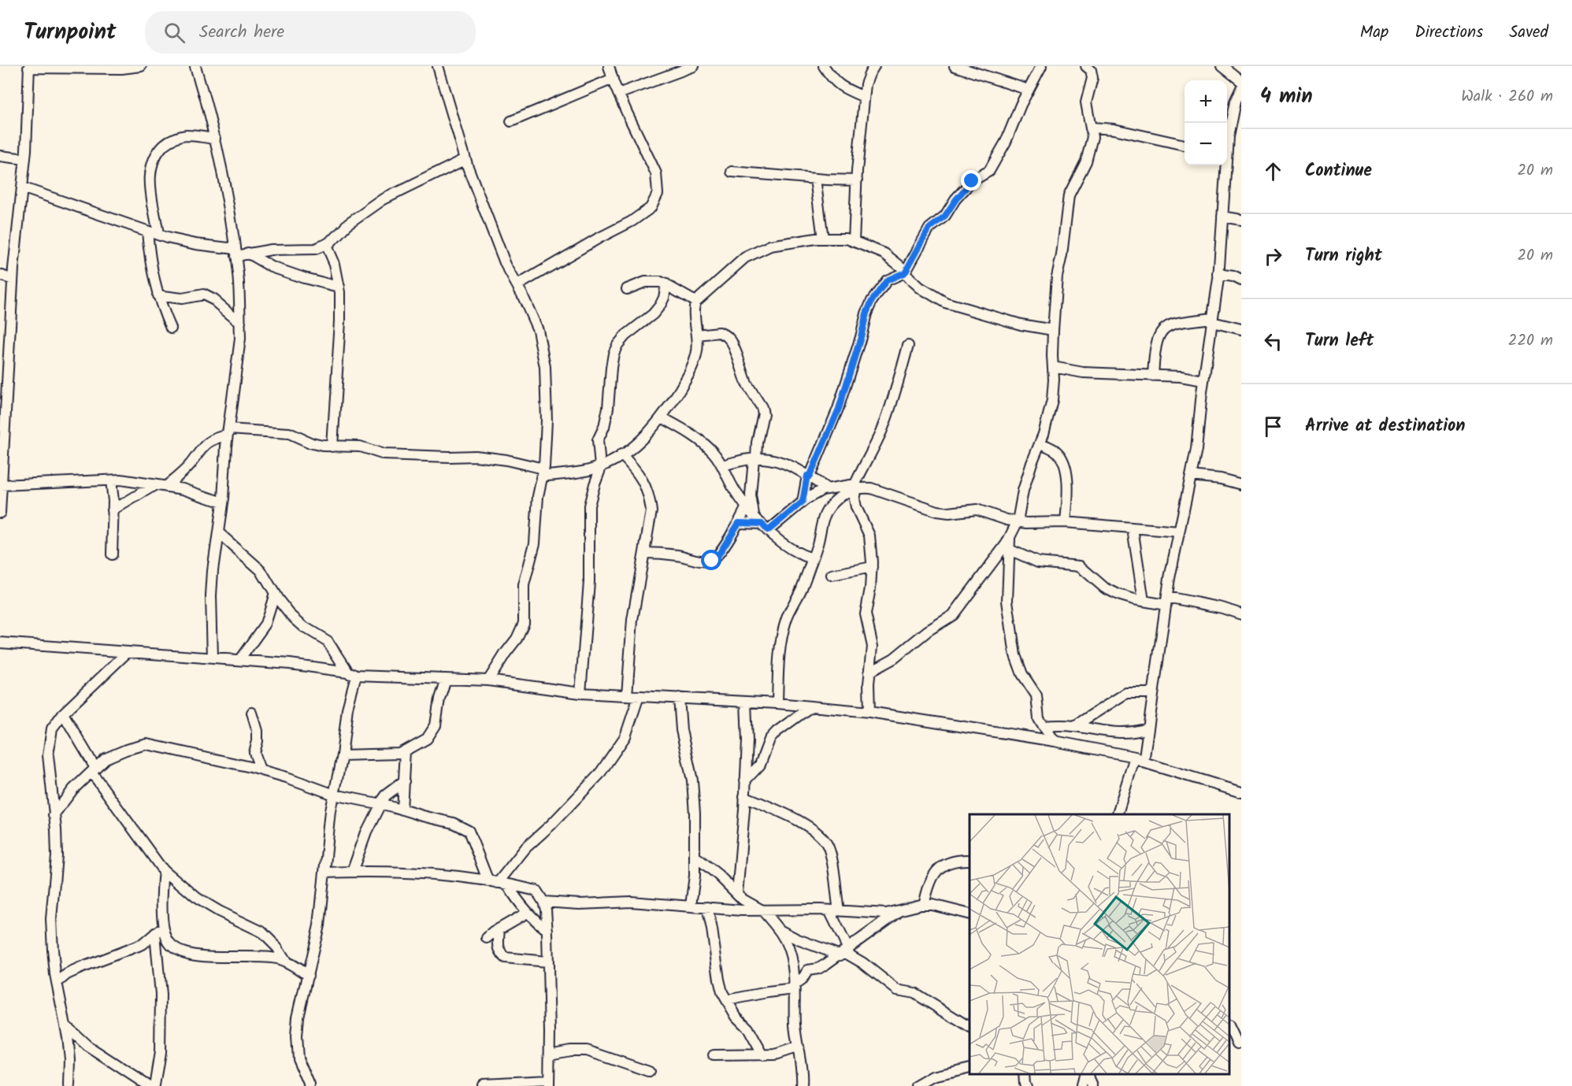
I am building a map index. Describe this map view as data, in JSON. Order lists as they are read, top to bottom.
{
  "page": {
    "header": "Turnpoint",
    "search": "Search here",
    "nav": ["Map", "Directions", "Saved"],
    "heading": ["4 min", "Walk · 260 m"],
    "map_buttons": ["+", "−"],
    "list": [
      ["Continue", "20 m"],
      ["Turn right", "20 m"],
      ["Turn left", "220 m"],
      "Arrive at destination"
    ]
  }
}
